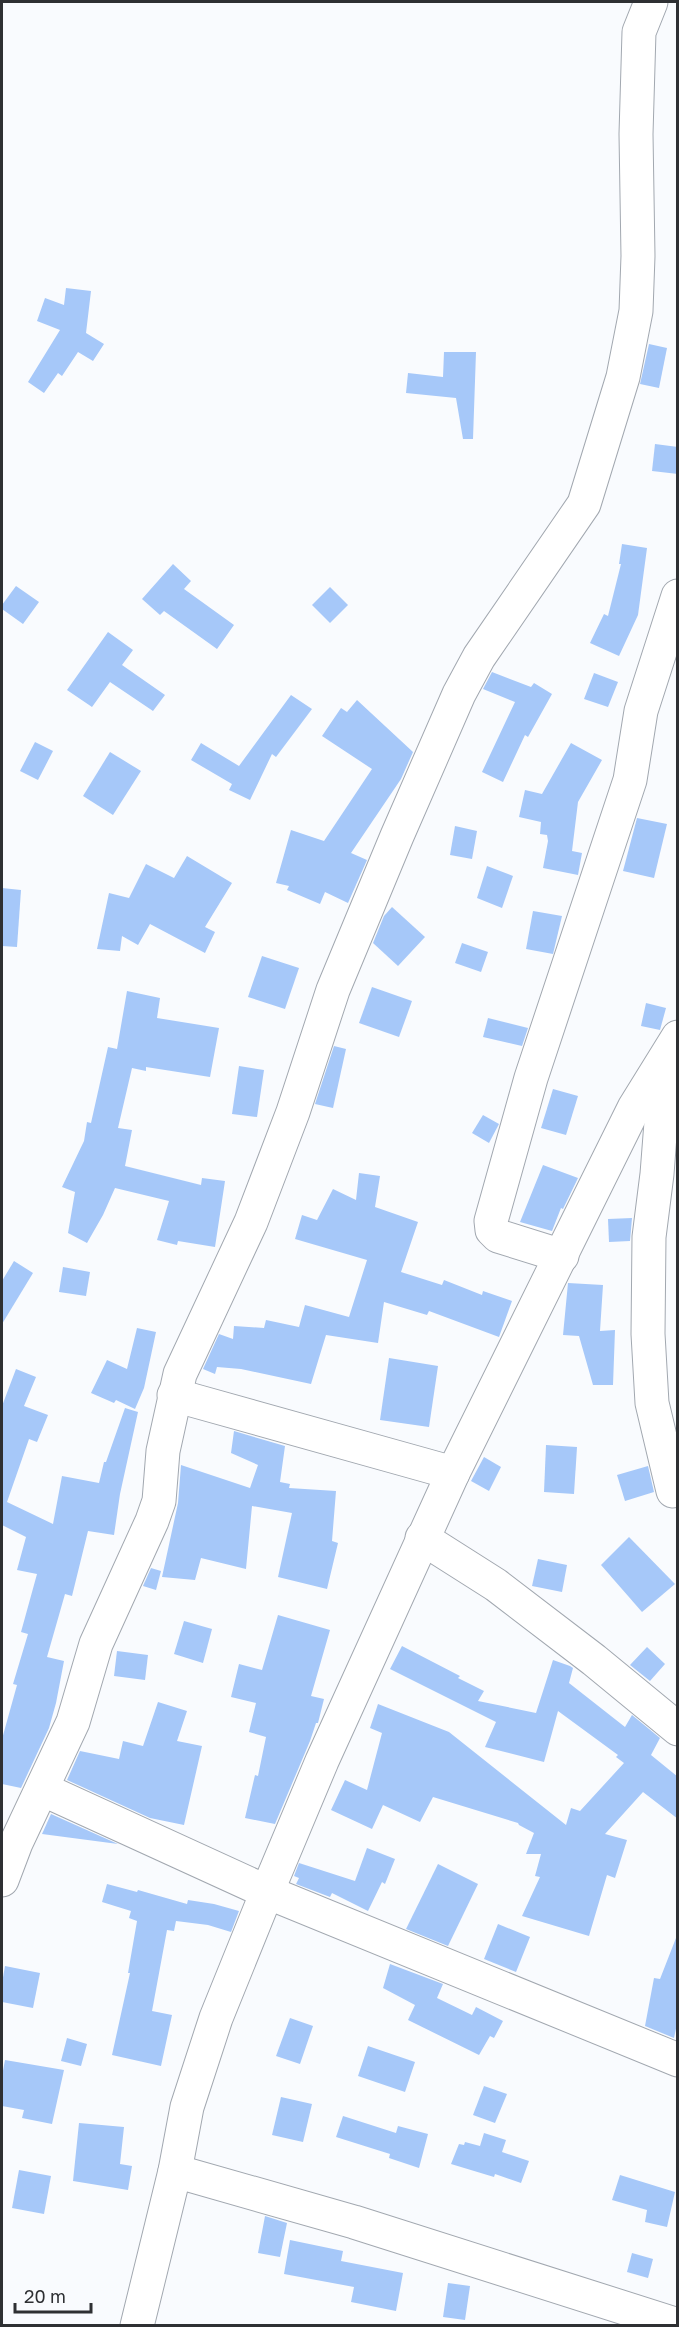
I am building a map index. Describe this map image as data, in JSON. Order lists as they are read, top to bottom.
{
  "scale_bar": "20 m"
}
